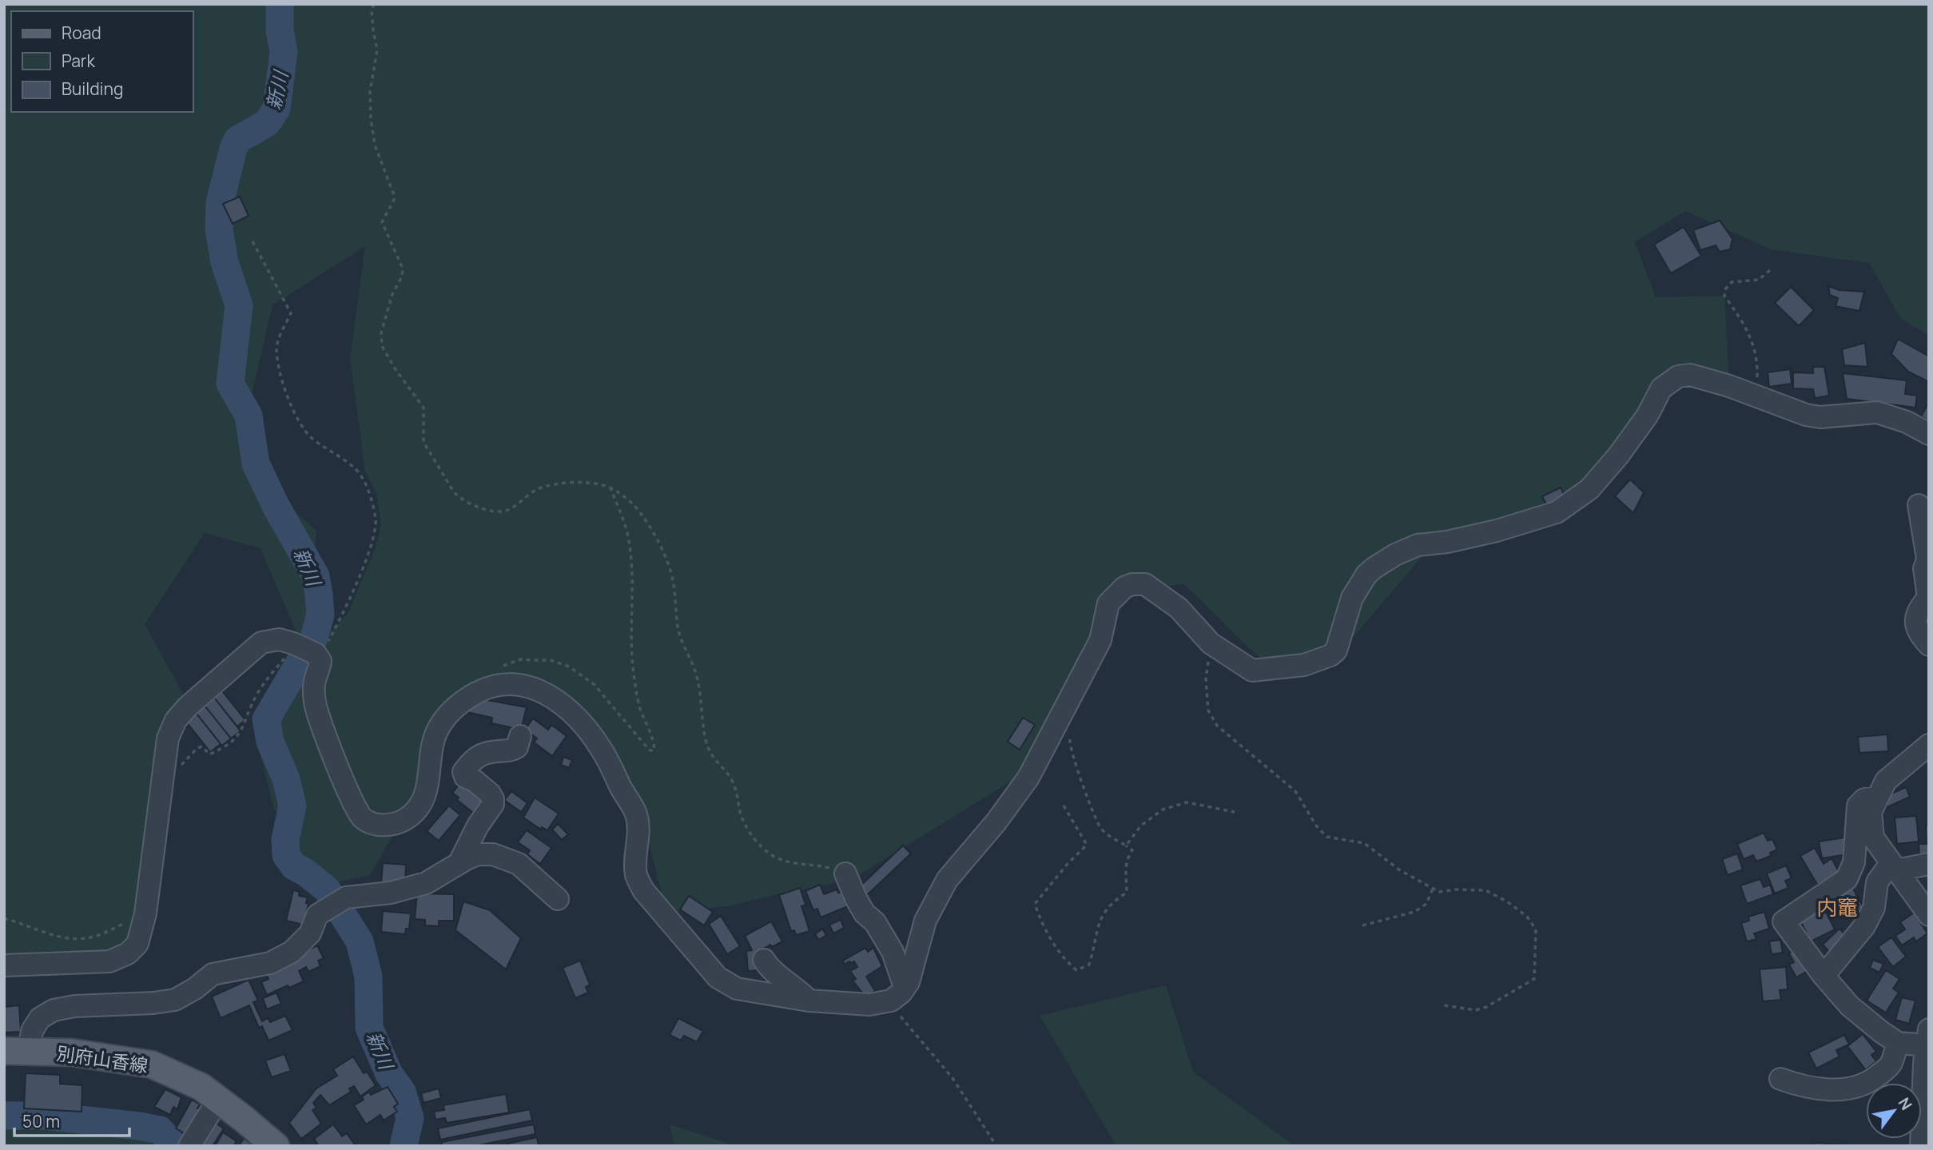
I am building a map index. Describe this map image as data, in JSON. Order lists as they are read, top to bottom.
{
  "streets": {
    "main road": ["別府山香線"]
  },
  "districts": ["内竈"],
  "water": ["新川"],
  "legend": ["Road", "Park", "Building"],
  "scale_bar": "50 m",
  "north": "top right"
}
